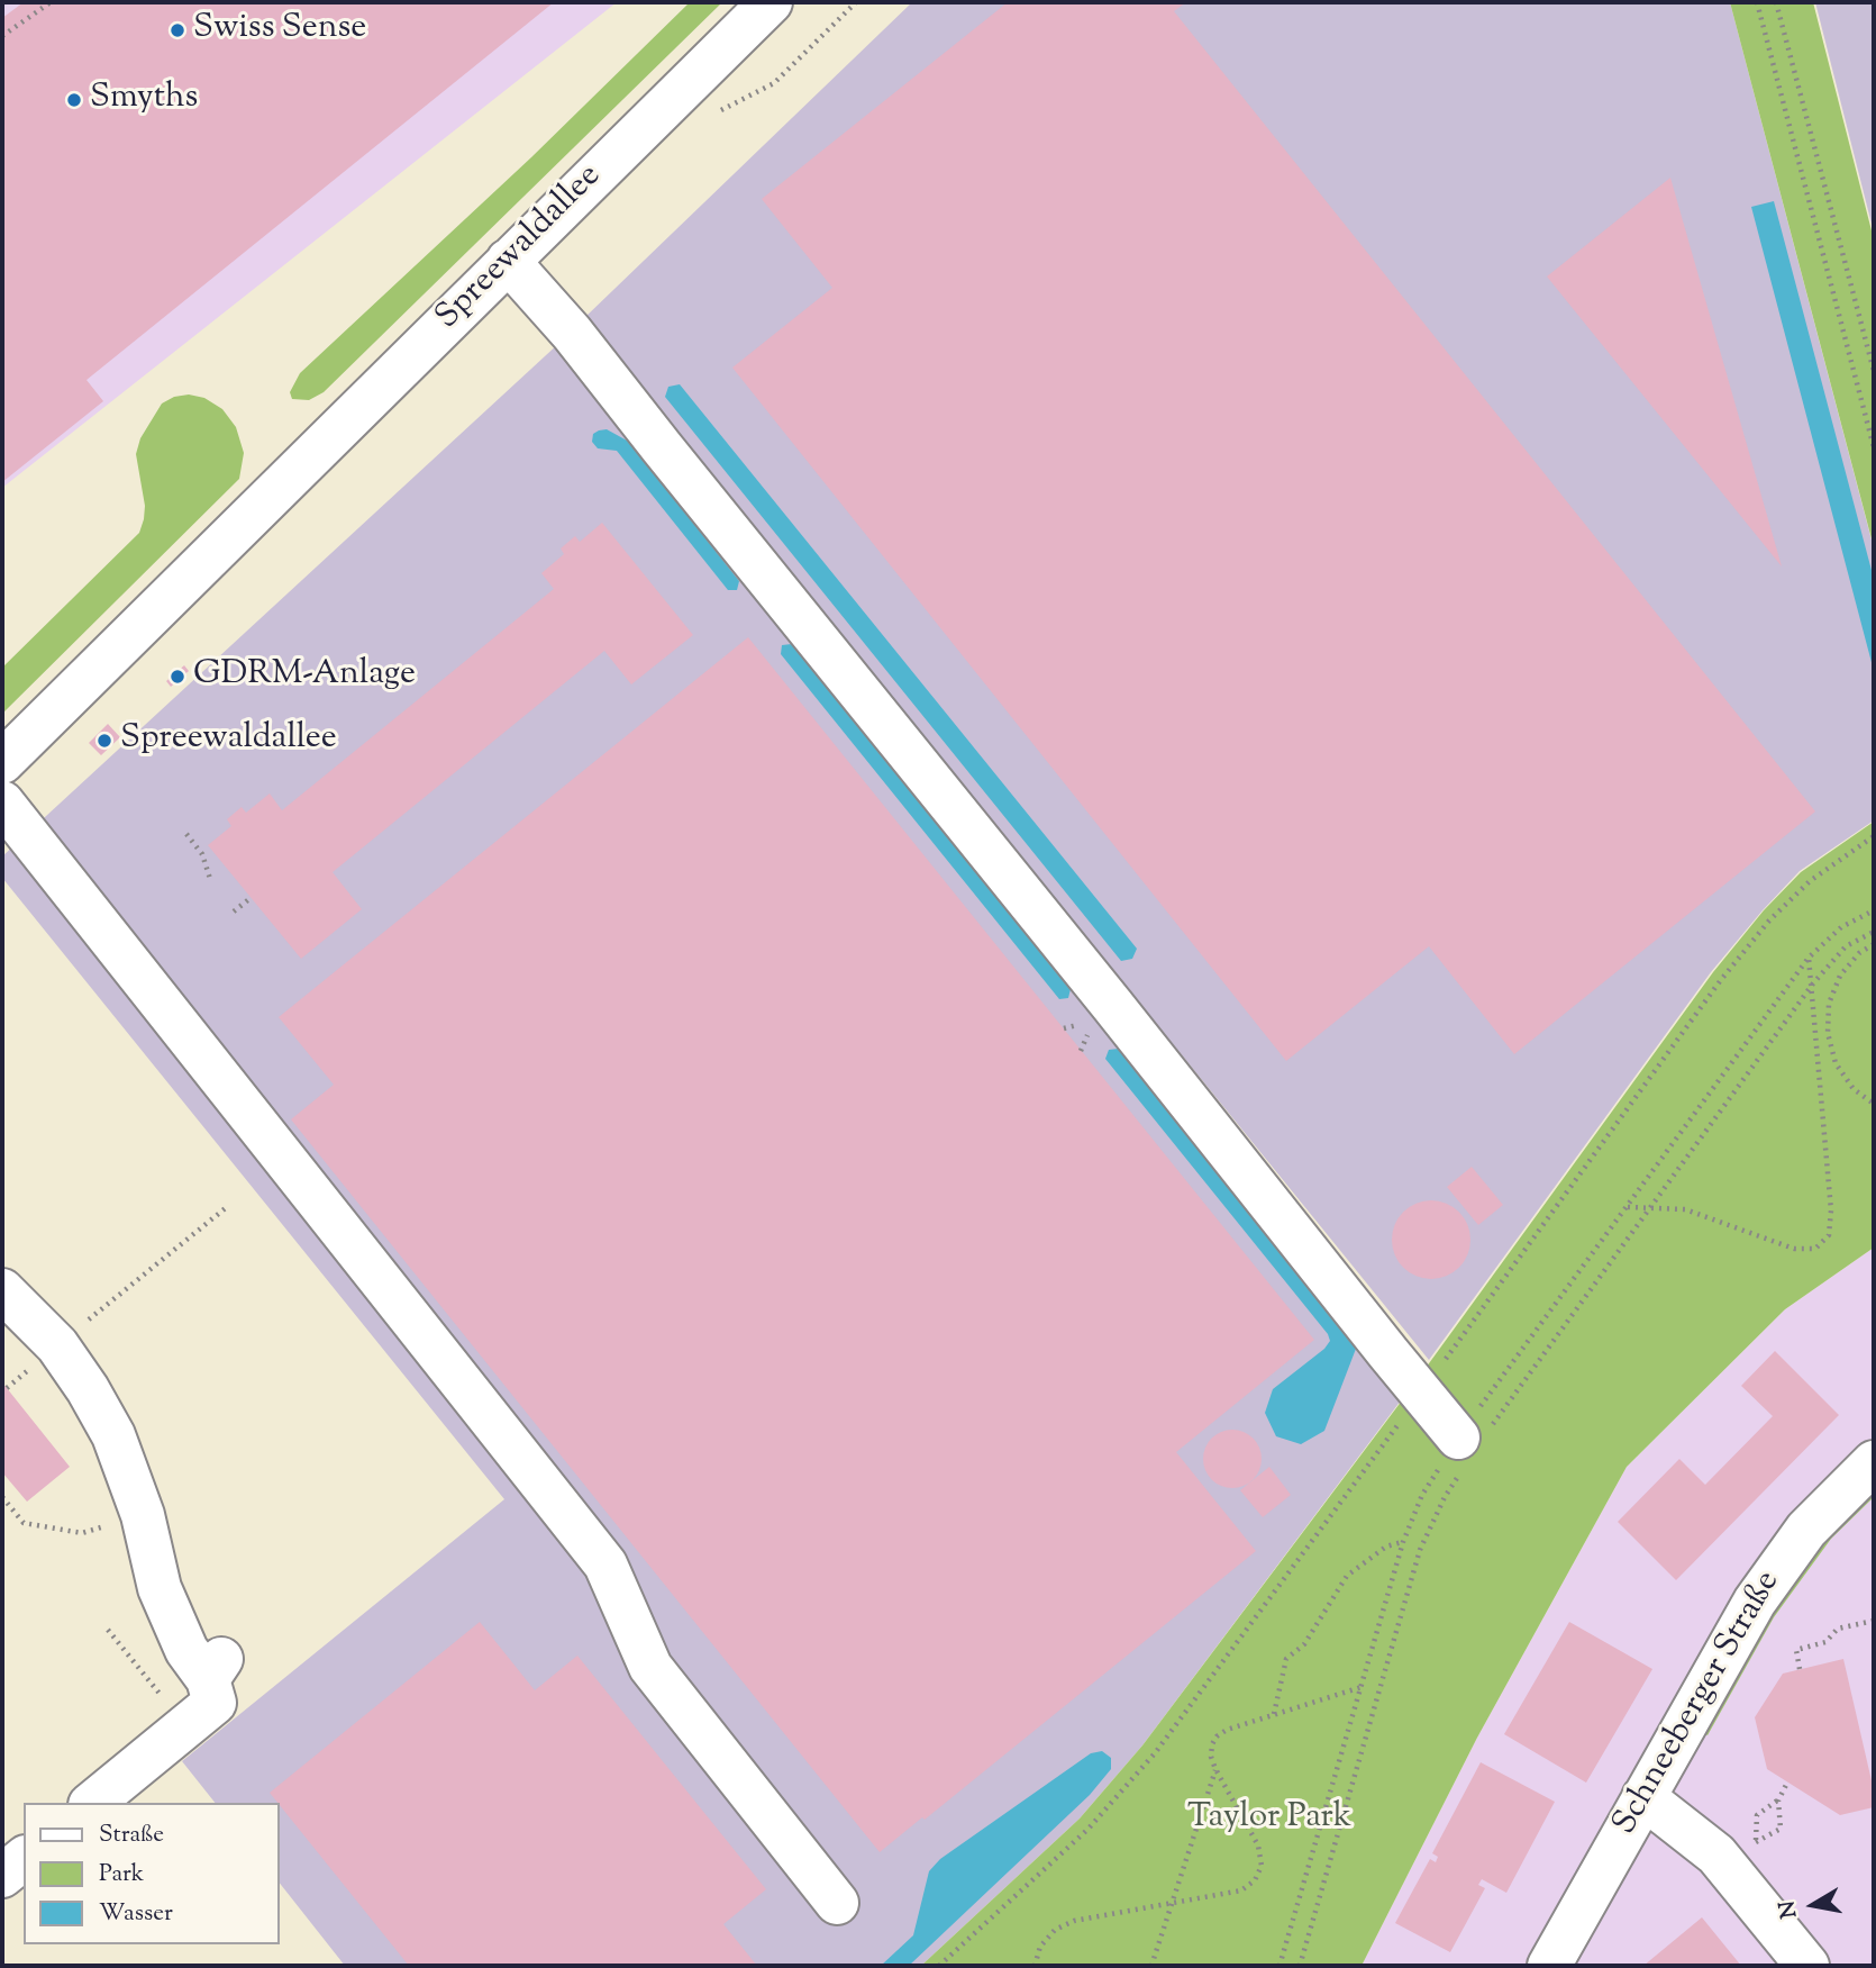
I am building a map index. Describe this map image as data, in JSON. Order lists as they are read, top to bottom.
{
  "streets": {
    "street": ["Spreewaldallee", "Schneeberger Straße"]
  },
  "parks": ["Taylor Park"],
  "places": [
    "Swiss Sense",
    "Smyths",
    "GDRM-Anlage",
    "Spreewaldallee"
  ],
  "legend": ["Straße", "Park", "Wasser"],
  "north": "left"
}
